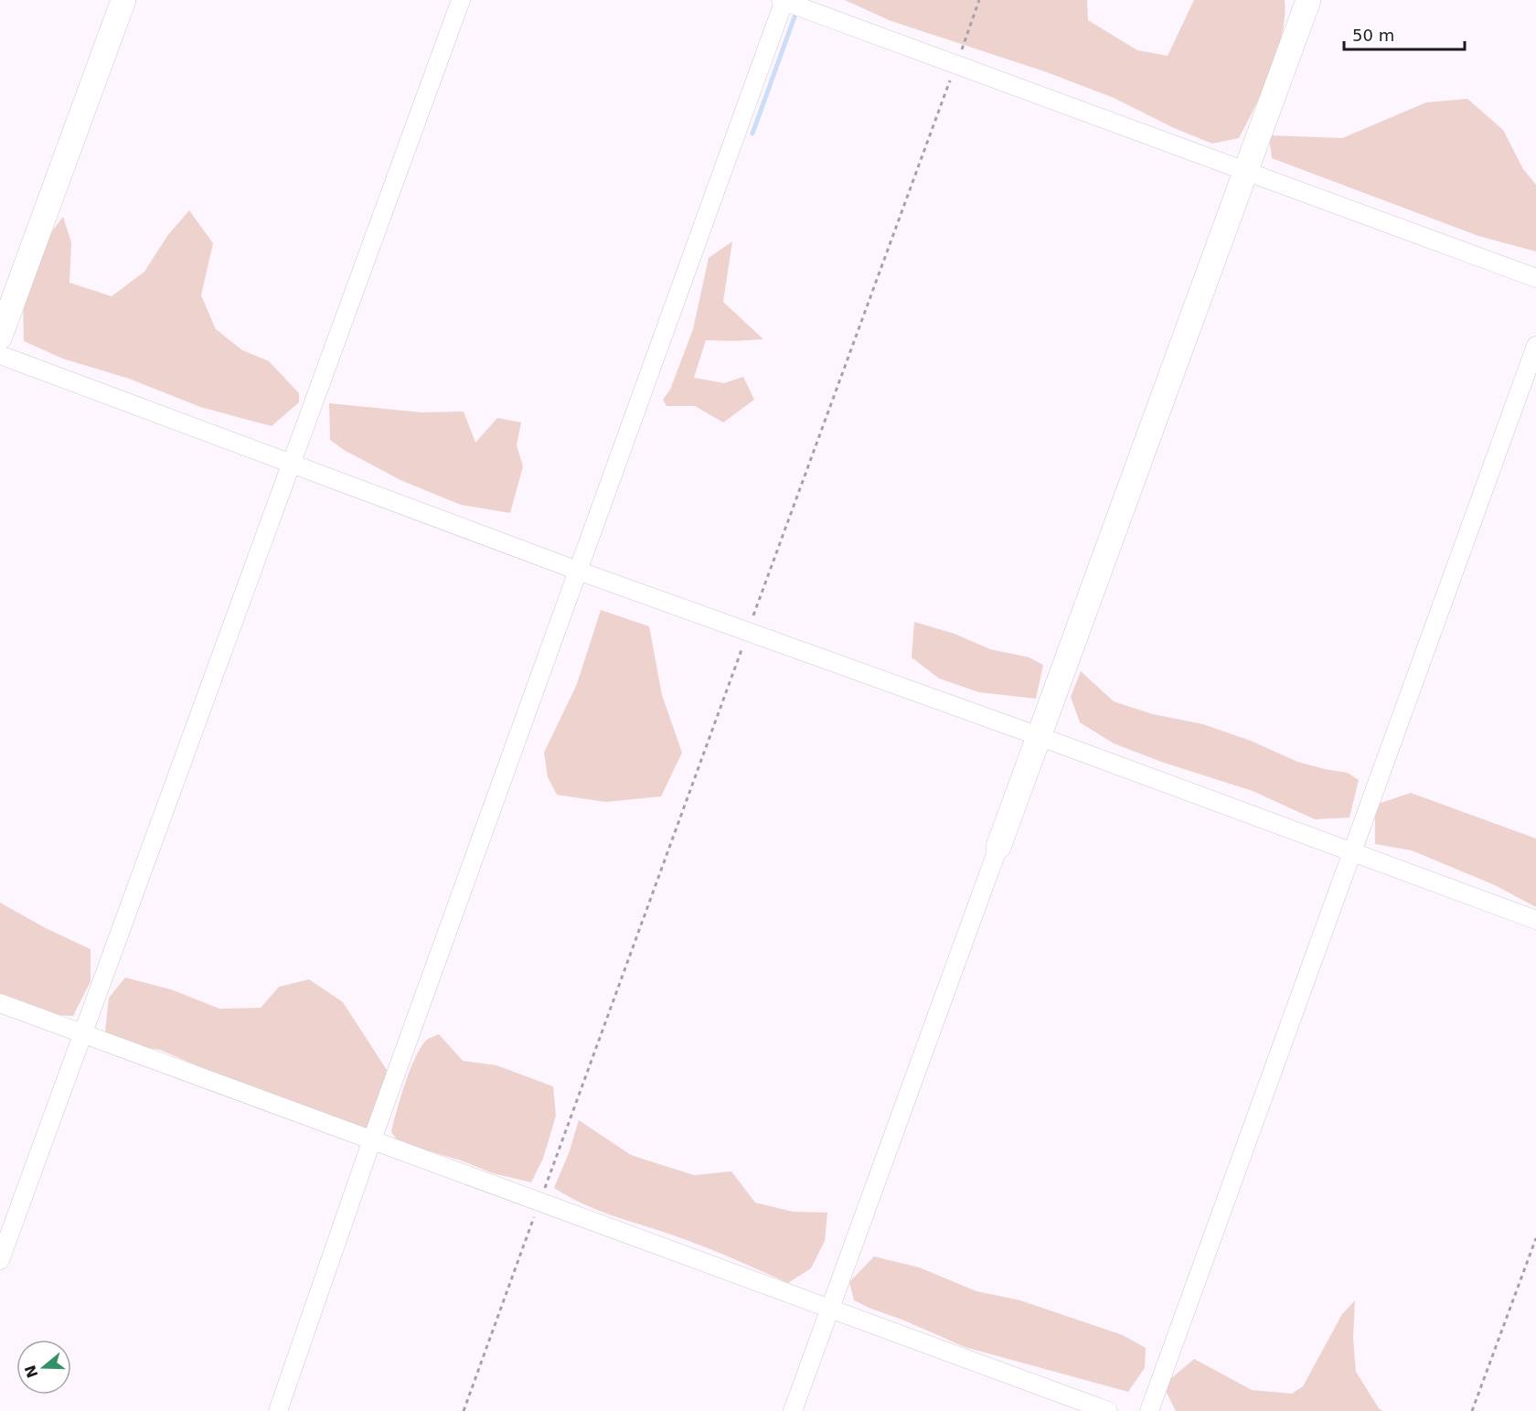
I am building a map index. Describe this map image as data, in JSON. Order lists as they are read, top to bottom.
{
  "scale_bar": "50 m",
  "north": "left"
}
